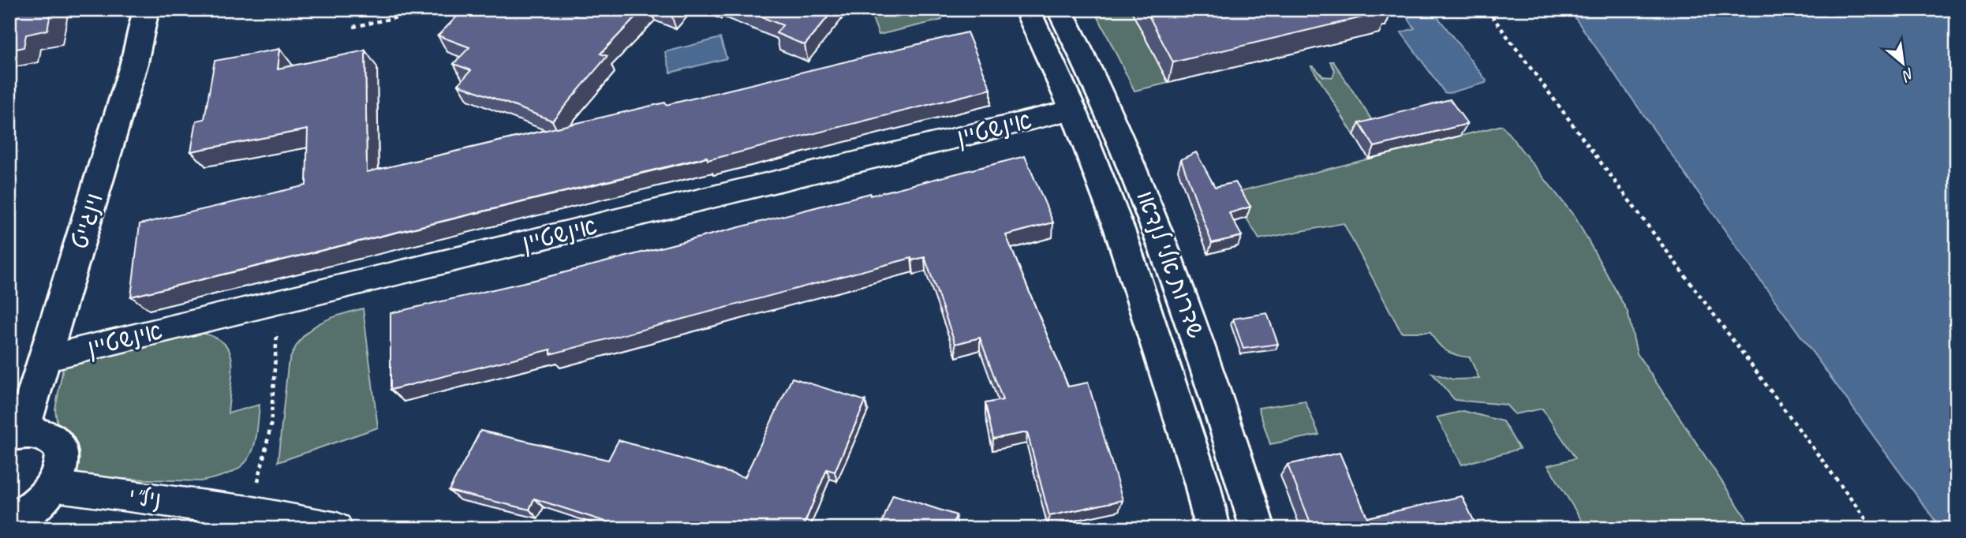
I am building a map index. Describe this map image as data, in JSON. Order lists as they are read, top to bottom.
{
  "streets": {
    "street": [
      "אינשטיין",
      "וינגייט",
      "שדרות אלי לנדאו",
      "ניל\"י"
    ]
  },
  "crossings": [
    ["אינשטיין", "וינגייט"],
    ["אינשטיין", "שדרות אלי לנדאו"]
  ],
  "north": "bottom right"
}
